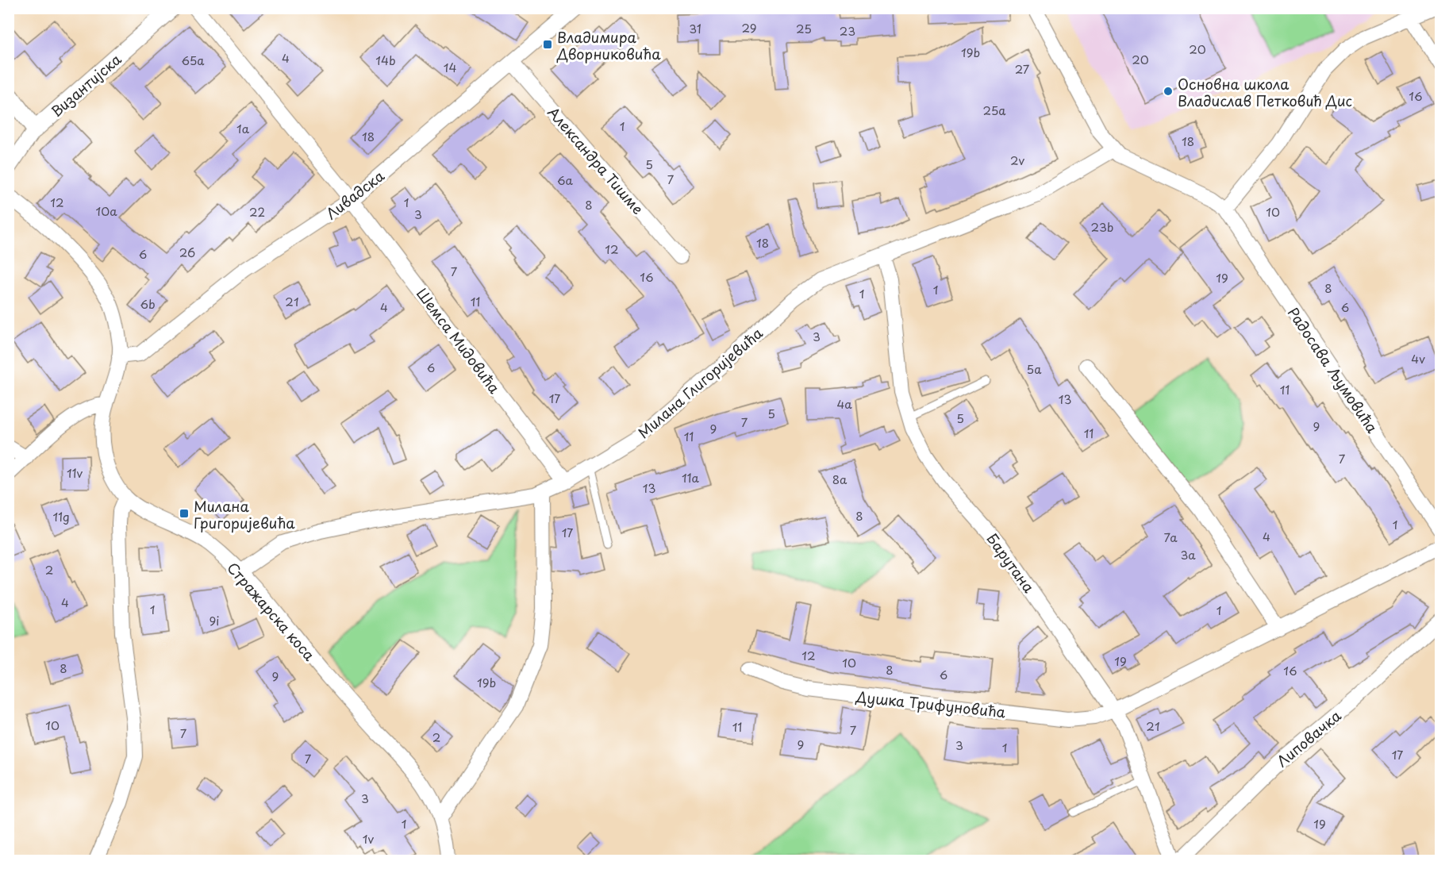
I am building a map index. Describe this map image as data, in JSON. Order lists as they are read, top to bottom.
{
  "streets": {
    "street": [
      "Византијска",
      "Александра Тишме",
      "Ливадска",
      "Шемса Мидовића",
      "Радосава Љумовића",
      "Милана Глигоријевића",
      "Барутана",
      "Стражарска коса",
      "Душка Трифуновића",
      "Липовачка"
    ]
  },
  "crossings": [
    ["Александра Тишме", "Ливадска"],
    ["Ливадска", "Шемса Мидовића"],
    ["Ливадска", "Стражарска коса"],
    ["Шемса Мидовића", "Милана Глигоријевића"],
    ["Радосава Љумовића", "Милана Глигоријевића"],
    ["Милана Глигоријевића", "Барутана"],
    ["Милана Глигоријевића", "Стражарска коса"],
    ["Барутана", "Душка Трифуновића"]
  ],
  "places": {
    "transit": ["Владимира Дворниковића", "Милана Григоријевића"],
    "other": ["Основна школа Владислав Петковић Дис"]
  },
  "house_numbers": [
    "29",
    "31",
    "25",
    "23",
    "20",
    "19b",
    "4",
    "20",
    "65a",
    "14b",
    "14",
    "27",
    "16",
    "25a",
    "1",
    "1a",
    "18",
    "18",
    "2v",
    "5",
    "7",
    "6a",
    "12",
    "1",
    "8",
    "10a",
    "22",
    "10",
    "3",
    "23b",
    "18",
    "12",
    "26",
    "6",
    "7",
    "16",
    "19",
    "8",
    "1",
    "1",
    "21",
    "11",
    "6b",
    "4",
    "6",
    "3",
    "4v",
    "6",
    "5a",
    "11",
    "17",
    "13",
    "4a",
    "5",
    "5",
    "7",
    "9",
    "9",
    "11",
    "11",
    "7",
    "11v",
    "11a",
    "8a",
    "13",
    "8",
    "11g",
    "1",
    "17",
    "4",
    "7a",
    "3a",
    "2",
    "4",
    "1",
    "1",
    "9i",
    "12",
    "19",
    "10",
    "8",
    "8",
    "16",
    "6",
    "9",
    "19b",
    "10",
    "21",
    "11",
    "7",
    "7",
    "2",
    "9",
    "3",
    "1",
    "17",
    "7",
    "3",
    "1",
    "19",
    "1v"
  ]
}
